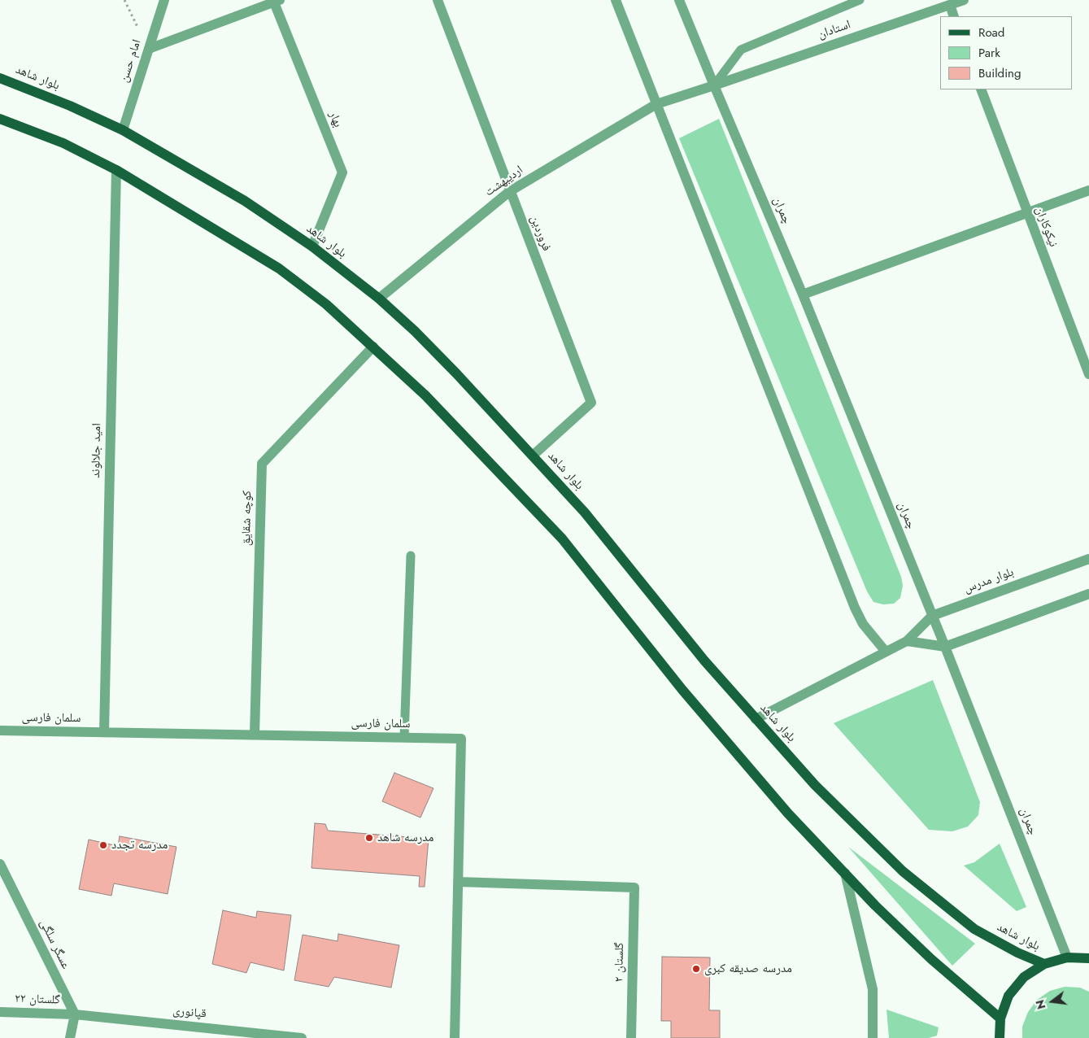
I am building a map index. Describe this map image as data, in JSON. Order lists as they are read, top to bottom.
{
  "streets": {
    "main road": ["بلوار شاهد"],
    "street": [
      "استادان",
      "امام حسن",
      "بهار",
      "اردیبهشت",
      "چمران",
      "نیکوکاران",
      "فروردین",
      "امید جلالوند",
      "کوچه شقایق",
      "بلوار مدرس",
      "سلمان فارسی",
      "عسگر سلگی",
      "گلستان ۲",
      "گلستان ۲۲",
      "قپانوری"
    ]
  },
  "crossings": [
    ["استادان", "چمران"],
    ["امام حسن", "بلوار شاهد"],
    ["بلوار شاهد", "بهار"],
    ["بلوار شاهد", "اردیبهشت"],
    ["بلوار شاهد", "فروردین"],
    ["بلوار شاهد", "بلوار مدرس"],
    ["اردیبهشت", "فروردین"],
    ["چمران", "بلوار مدرس"],
    ["امید جلالوند", "سلمان فارسی"],
    ["کوچه شقایق", "سلمان فارسی"],
    ["سلمان فارسی", "گلستان ۲"],
    ["عسگر سلگی", "گلستان ۲۲"],
    ["عسگر سلگی", "قپانوری"],
    ["گلستان ۲۲", "قپانوری"]
  ],
  "places": ["مدرسه شاهد", "مدرسه تجدد", "مدرسه صدیقه کبری"],
  "legend": ["Road", "Park", "Building"],
  "north": "left"
}
